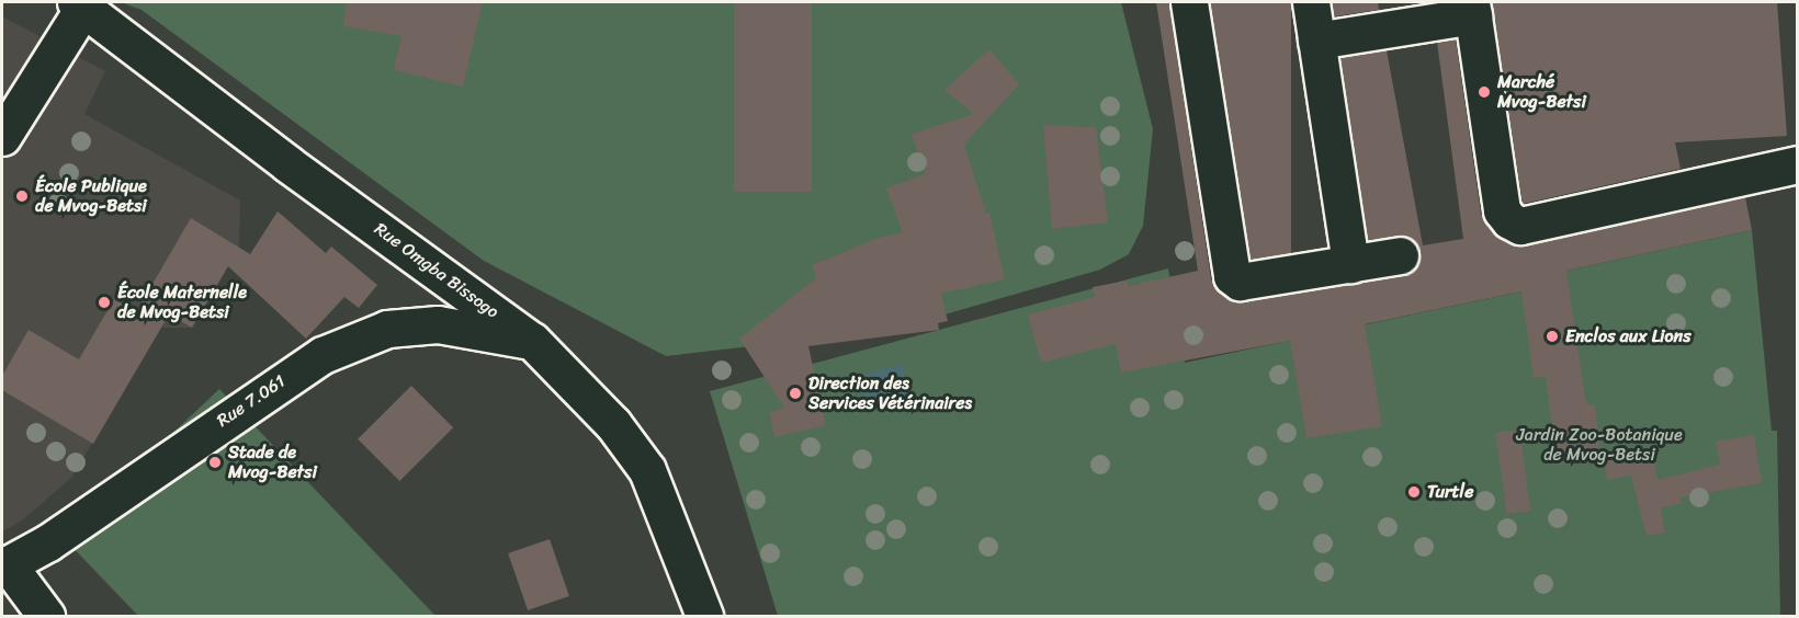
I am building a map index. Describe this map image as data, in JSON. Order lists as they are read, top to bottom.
{
  "streets": {
    "street": ["Rue Omgba Bissogo", "Rue 7.061"]
  },
  "crossings": [
    ["Rue Omgba Bissogo", "Rue 7.061"]
  ],
  "parks": ["Jardin Zoo-Botanique de Mvog-Betsi"],
  "places": [
    "Marché Mvog-Betsi",
    "École Publique de Mvog-Betsi",
    "École Maternelle de Mvog-Betsi",
    "Enclos aux Lions",
    "Direction des Services Vétérinaires",
    "Stade de Mvog-Betsi",
    "Turtle"
  ]
}
